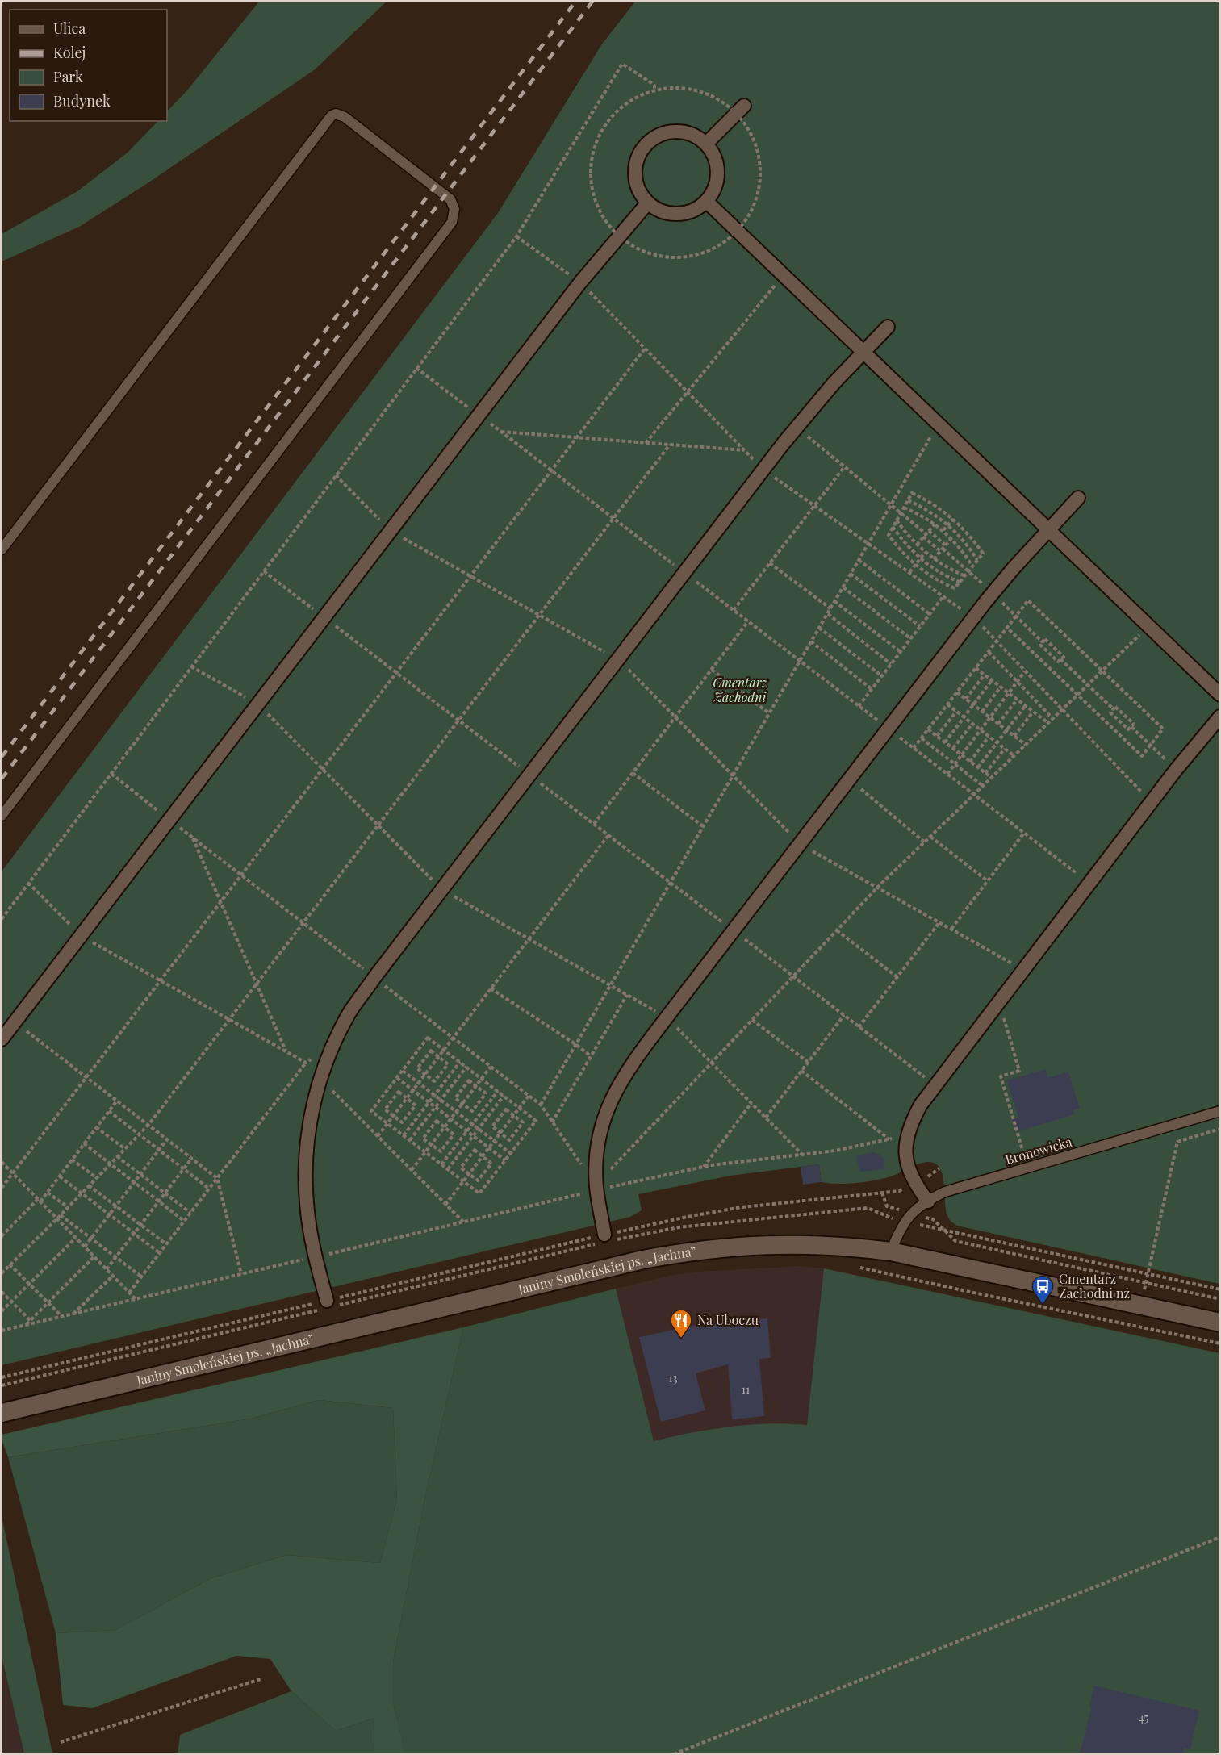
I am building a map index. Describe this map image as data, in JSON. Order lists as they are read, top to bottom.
{
  "streets": {
    "street": ["Janiny Smoleńskiej ps. „Jachna”"],
    "lane": ["Bronowicka"]
  },
  "crossings": [
    ["Bronowicka", "Janiny Smoleńskiej ps. „Jachna”"]
  ],
  "parks": ["Cmentarz Zachodni"],
  "places": {
    "bus stop": ["Cmentarz Zachodni nż"],
    "restaurant": ["Na Uboczu"]
  },
  "house_numbers": ["13", "11", "45"],
  "legend": [
    "Ulica",
    "Kolej",
    "Park",
    "Budynek"
  ]
}
